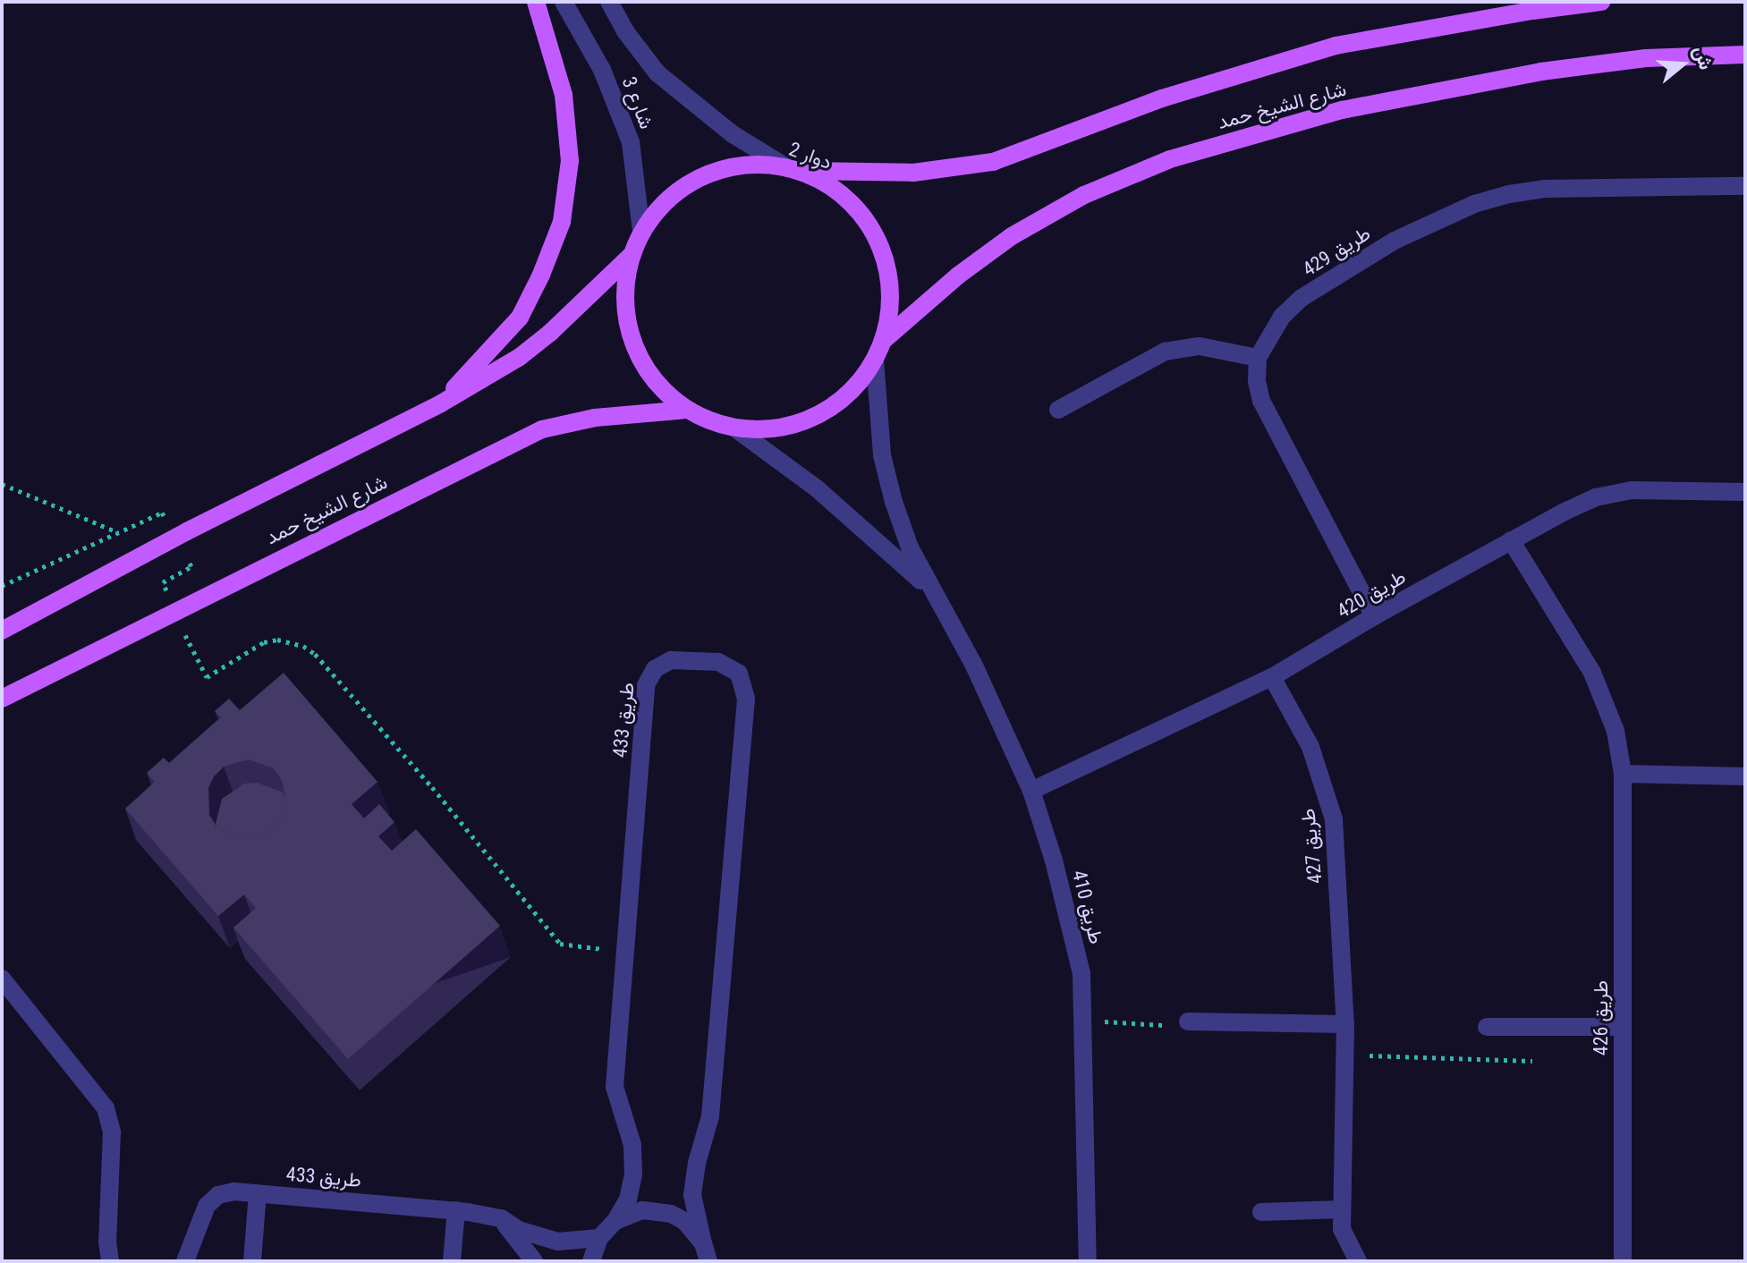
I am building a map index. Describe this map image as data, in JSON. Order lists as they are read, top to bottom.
{
  "streets": {
    "main road": ["شارع الشيخ حمد", "دوار 2"],
    "street": [
      "شارع 3",
      "طريق 429",
      "طريق 420",
      "طريق 433",
      "طريق 427",
      "طريق 410",
      "طريق 426"
    ]
  },
  "crossings": [
    ["شارع 3", "دوار 2"],
    ["شارع الشيخ حمد", "دوار 2"],
    ["دوار 2", "طريق 410"],
    ["طريق 420", "طريق 427"],
    ["طريق 420", "طريق 410"],
    ["طريق 420", "طريق 426"]
  ],
  "north": "right"
}
